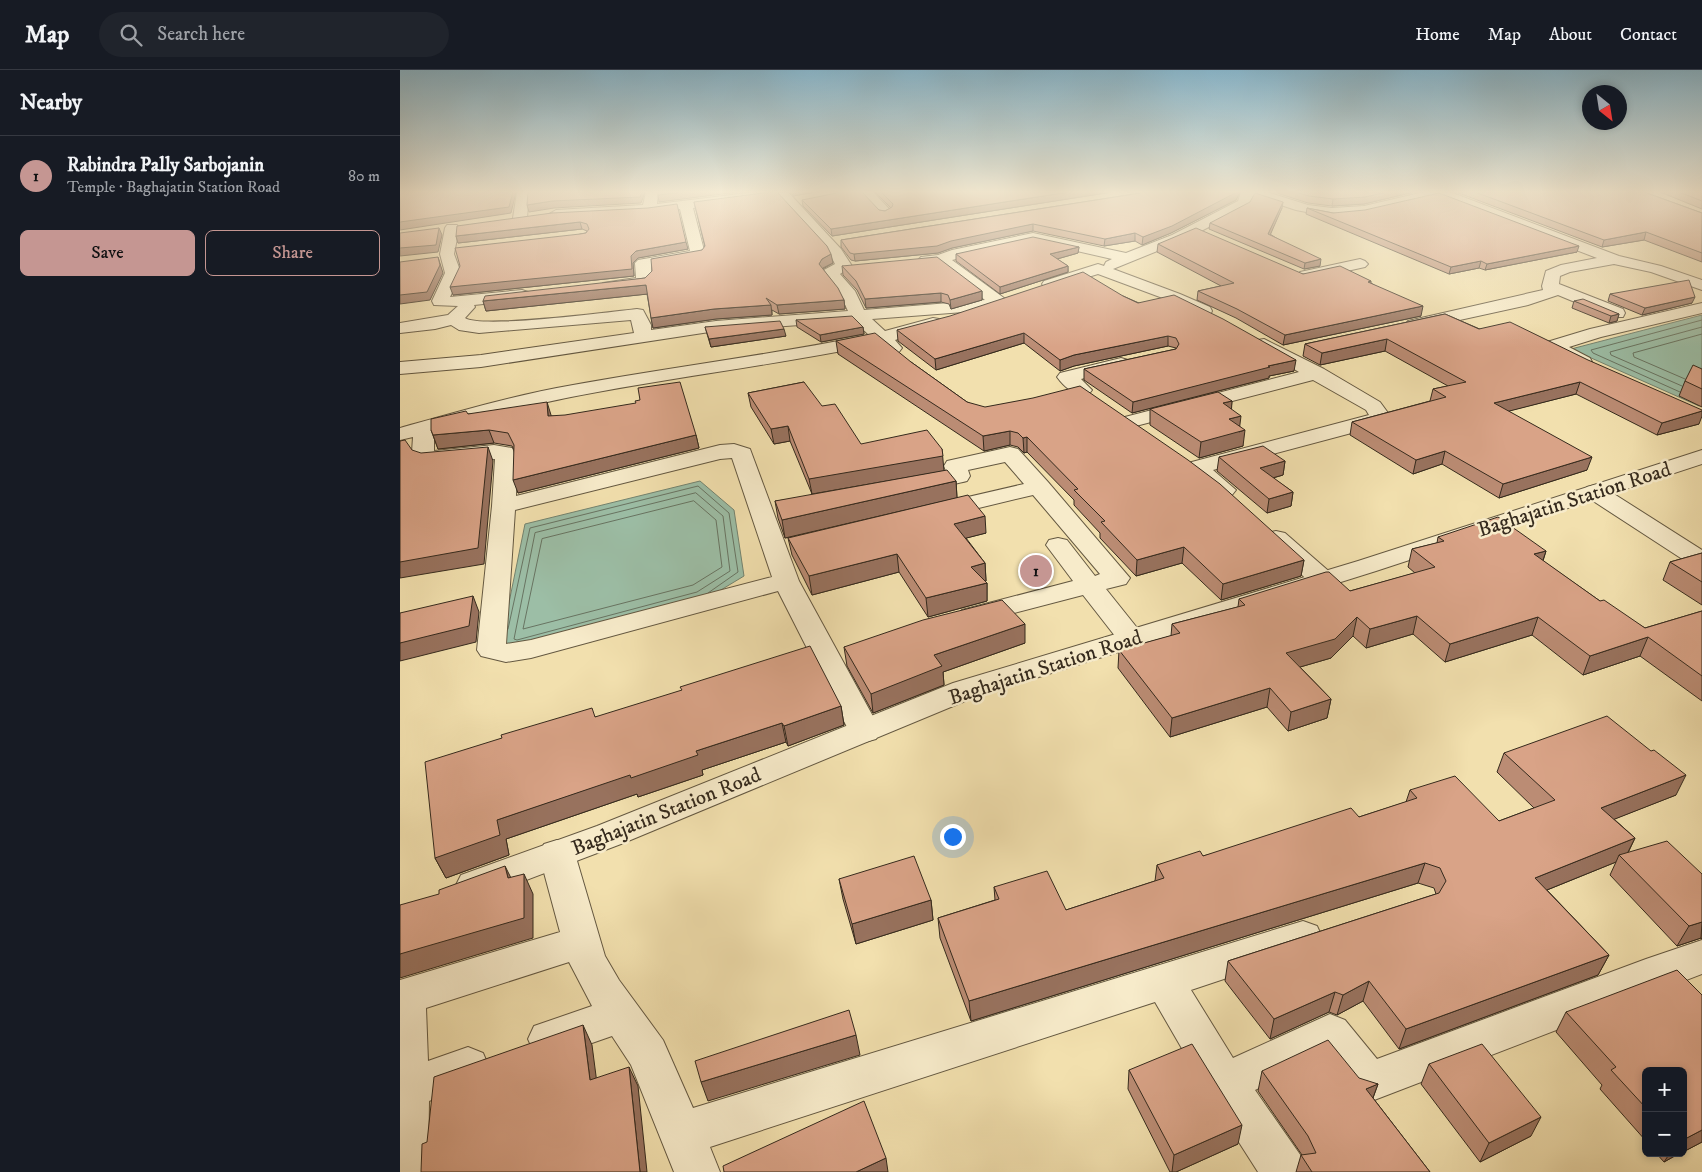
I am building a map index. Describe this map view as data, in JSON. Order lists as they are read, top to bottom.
{
  "streets": {
    "street": ["Baghajatin Station Road"]
  },
  "north": "bottom right",
  "page": {
    "header": "Map",
    "search": "Search here",
    "nav": [
      "Home",
      "Map",
      "About",
      "Contact"
    ],
    "heading": "Nearby",
    "list": [
      {
        "mark": "1",
        "name": "Rabindra Pally Sarbojanin",
        "note": "Temple · Baghajatin Station Road",
        "value": "80 m"
      }
    ],
    "buttons": ["Save", "Share"],
    "pins": "1",
    "map_buttons": ["+", "−"]
  }
}
